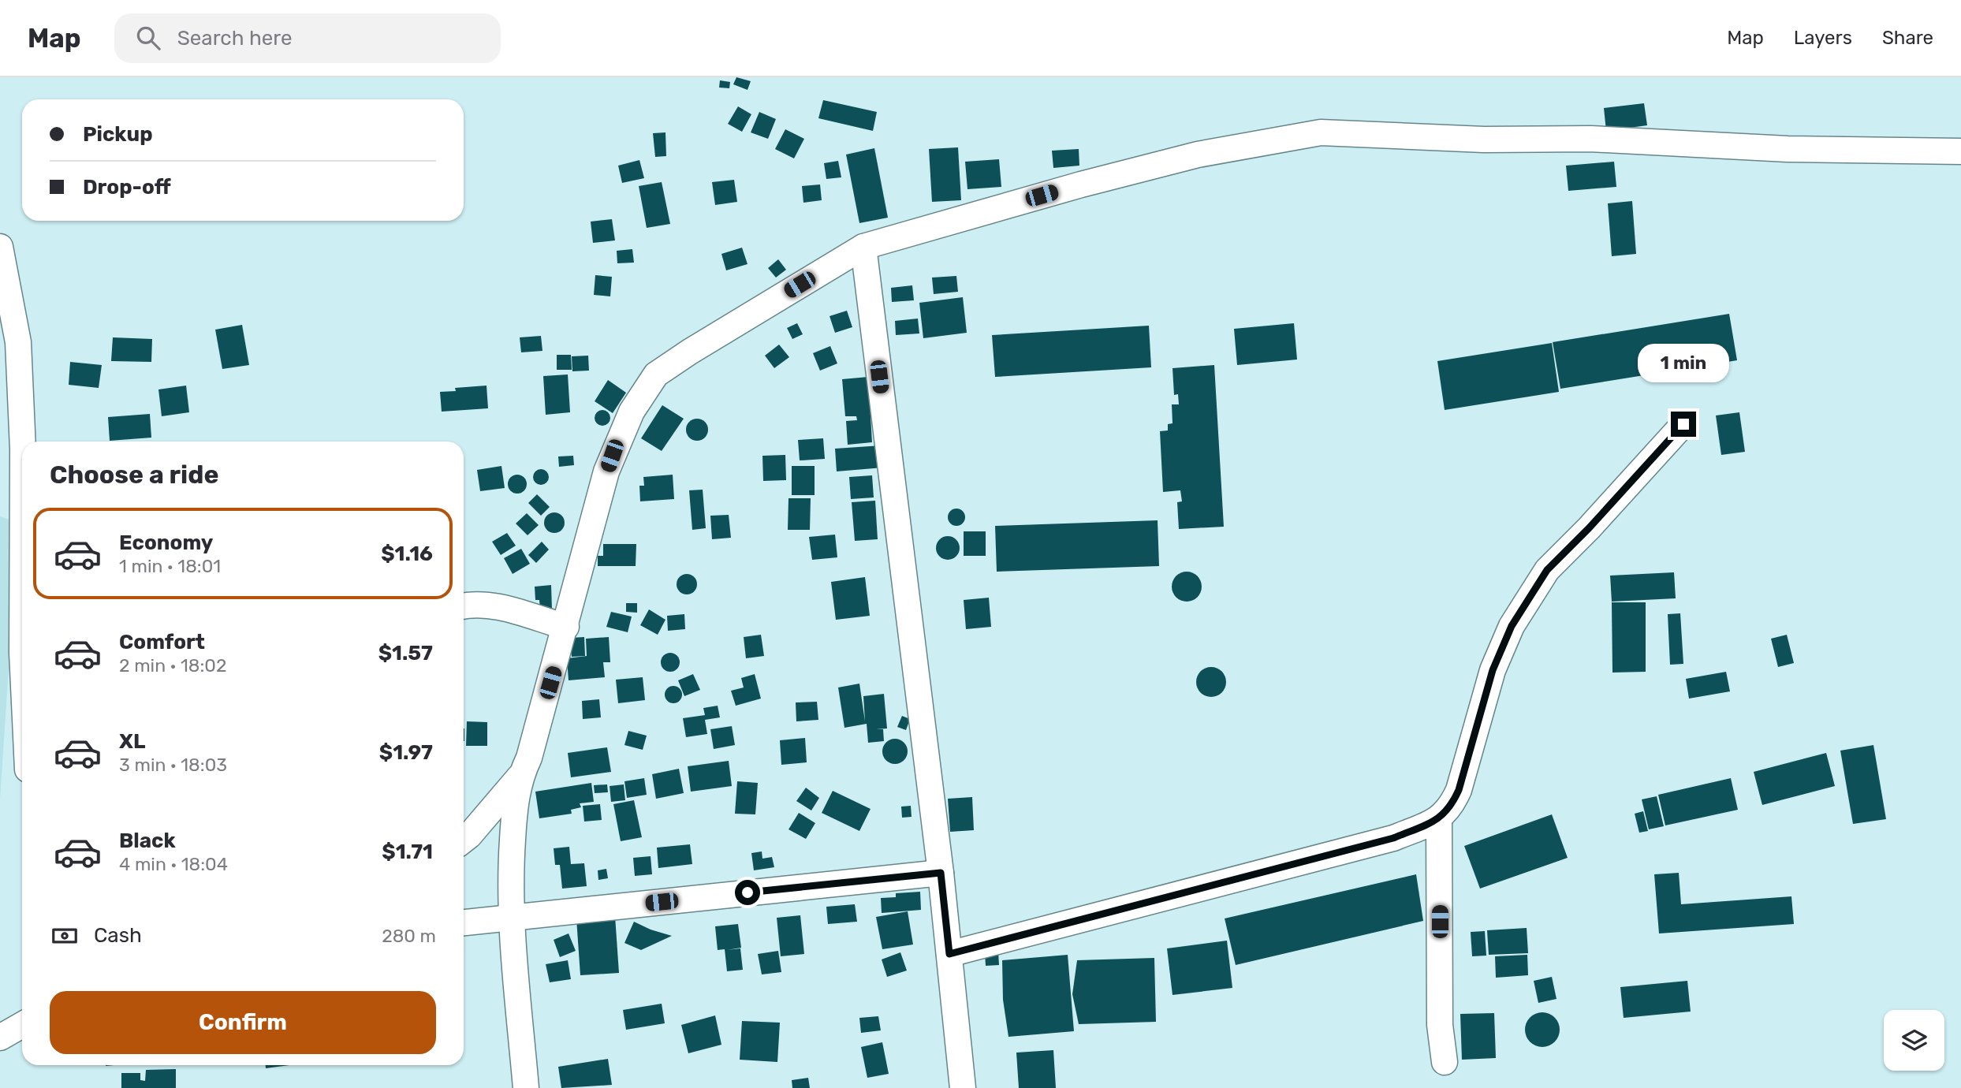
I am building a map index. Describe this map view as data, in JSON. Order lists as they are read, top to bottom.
{
  "page": {
    "header": "Map",
    "search": "Search here",
    "nav": ["Map", "Layers", "Share"],
    "banner": ["Pickup", "Drop-off"],
    "bubble": "1 min",
    "heading": "Choose a ride",
    "list": [
      {
        "name": "Economy",
        "note": "1 min · 18:01",
        "value": "$1.16"
      },
      {
        "name": "Comfort",
        "note": "2 min · 18:02",
        "value": "$1.57"
      },
      {
        "name": "XL",
        "note": "3 min · 18:03",
        "value": "$1.97"
      },
      {
        "name": "Black",
        "note": "4 min · 18:04",
        "value": "$1.71"
      }
    ],
    "pay": ["Cash", "280 m"],
    "buttons": "Confirm"
  }
}
